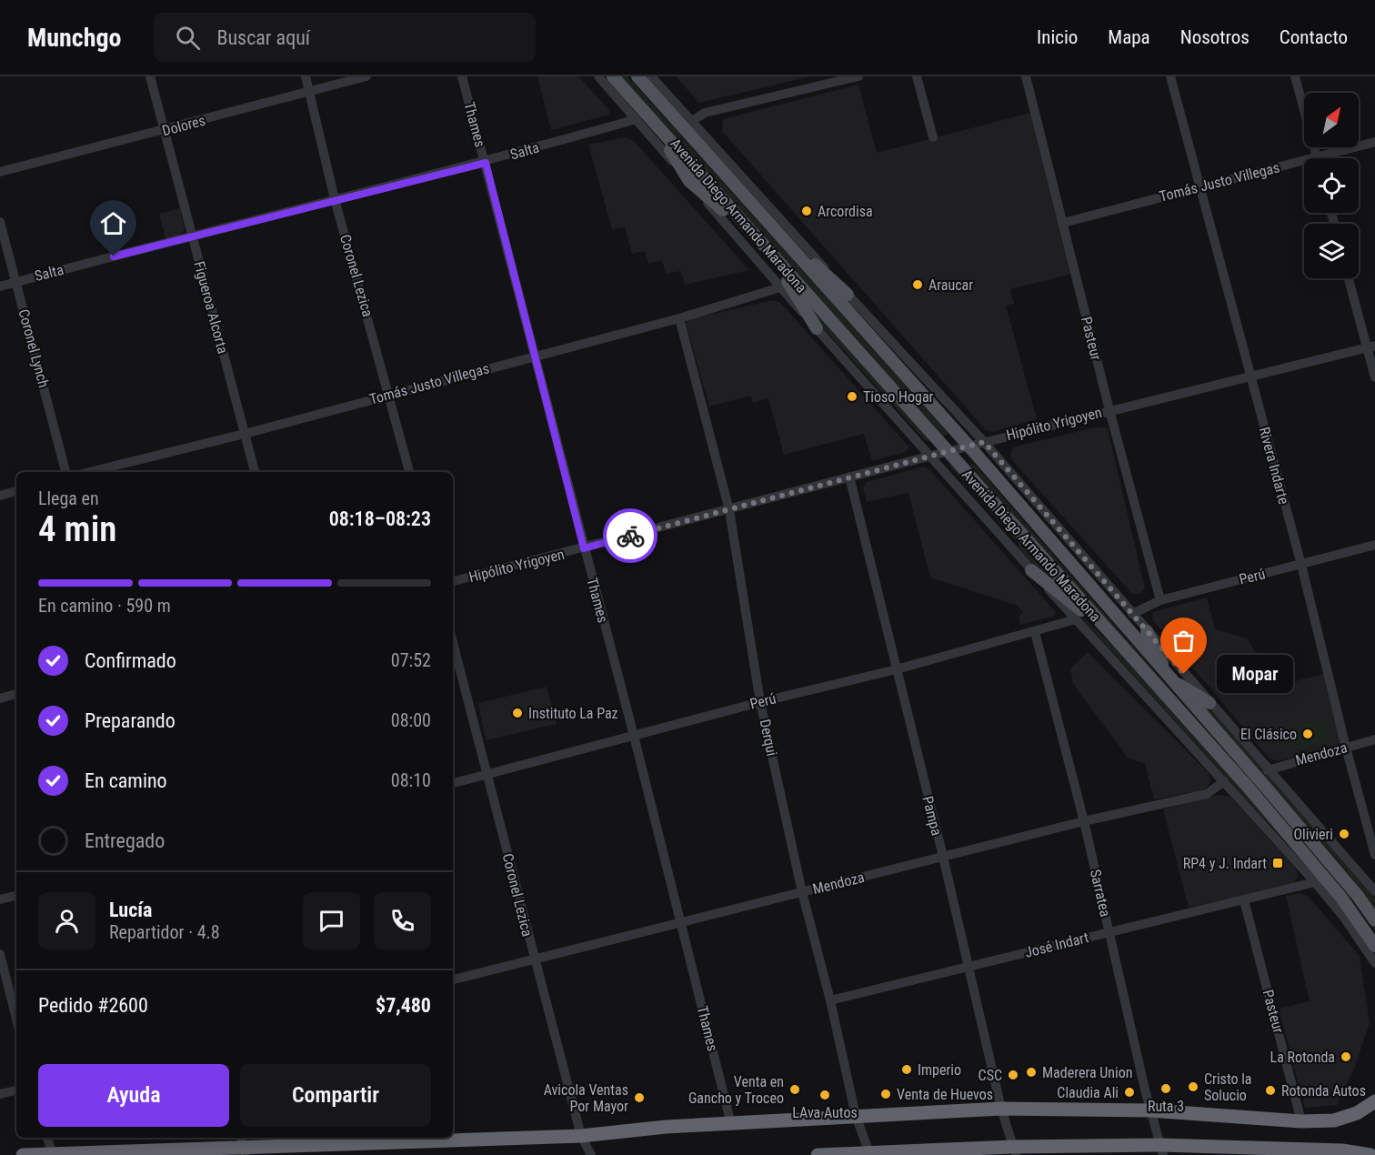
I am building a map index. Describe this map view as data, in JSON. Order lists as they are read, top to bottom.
{
  "streets": {
    "main road": ["Avenida Diego Armando Maradona"],
    "street": [
      "Thames",
      "Dolores",
      "Salta",
      "Tomás Justo Villegas",
      "Coronel Lezica",
      "Figueroa Alcorta",
      "Pasteur",
      "Coronel Lynch",
      "Hipólito Yrigoyen",
      "Rivera Indarte",
      "Perú",
      "Derqui",
      "Mendoza",
      "Pampa",
      "Sarratea",
      "José Indart"
    ]
  },
  "crossings": [
    ["Thames", "Salta"],
    ["Thames", "Tomás Justo Villegas"],
    ["Thames", "Hipólito Yrigoyen"],
    ["Thames", "Perú"],
    ["Thames", "Mendoza"],
    ["Dolores", "Coronel Lezica"],
    ["Dolores", "Figueroa Alcorta"],
    ["Salta", "Avenida Diego Armando Maradona"],
    ["Salta", "Coronel Lezica"],
    ["Salta", "Figueroa Alcorta"],
    ["Salta", "Coronel Lynch"],
    ["Tomás Justo Villegas", "Avenida Diego Armando Maradona"],
    ["Tomás Justo Villegas", "Coronel Lezica"],
    ["Tomás Justo Villegas", "Figueroa Alcorta"],
    ["Tomás Justo Villegas", "Pasteur"],
    ["Tomás Justo Villegas", "Rivera Indarte"],
    ["Tomás Justo Villegas", "Derqui"],
    ["Avenida Diego Armando Maradona", "Hipólito Yrigoyen"],
    ["Avenida Diego Armando Maradona", "Perú"],
    ["Avenida Diego Armando Maradona", "Mendoza"],
    ["Avenida Diego Armando Maradona", "José Indart"],
    ["Coronel Lezica", "Perú"],
    ["Coronel Lezica", "Mendoza"],
    ["Pasteur", "Hipólito Yrigoyen"],
    ["Pasteur", "Perú"],
    ["Pasteur", "José Indart"],
    ["Hipólito Yrigoyen", "Rivera Indarte"],
    ["Hipólito Yrigoyen", "Derqui"],
    ["Hipólito Yrigoyen", "Pampa"],
    ["Rivera Indarte", "Perú"],
    ["Rivera Indarte", "Mendoza"],
    ["Perú", "Derqui"],
    ["Perú", "Pampa"],
    ["Perú", "Sarratea"],
    ["Derqui", "Mendoza"],
    ["Derqui", "José Indart"],
    ["Mendoza", "Pampa"],
    ["Mendoza", "Sarratea"],
    ["Pampa", "José Indart"],
    ["Sarratea", "José Indart"]
  ],
  "places": {
    "other": [
      "Arcordisa",
      "Araucar",
      "Tioso Hogar",
      "Mopar",
      "Instituto La Paz",
      "El Clásico",
      "Olivieri",
      "La Rotonda",
      "Imperio",
      "Maderera Union",
      "CSC",
      "Cristo la Solucio",
      "Ruta 3",
      "Venta en Gancho y Troceo",
      "Rotonda Autos",
      "Claudia Ali",
      "Venta de Huevos",
      "LAva Autos",
      "Avicola Ventas Por Mayor"
    ],
    "transit": ["RP4 y J. Indart"]
  },
  "north": "top right",
  "page": {
    "header": "Munchgo",
    "search": "Buscar aquí",
    "nav": [
      "Inicio",
      "Mapa",
      "Nosotros",
      "Contacto"
    ],
    "heading": ["4 min", "Llega en", "08:18–08:23"],
    "panel": [
      "Lucía",
      "Repartidor · 4.8",
      "Pedido #2600",
      "$7,480"
    ],
    "bar": "En camino · 590 m",
    "list": [
      ["Confirmado", "07:52"],
      ["Preparando", "08:00"],
      ["En camino", "08:10"],
      "Entregado"
    ],
    "bubble": "Mopar",
    "buttons": ["Ayuda", "Compartir"]
  }
}
